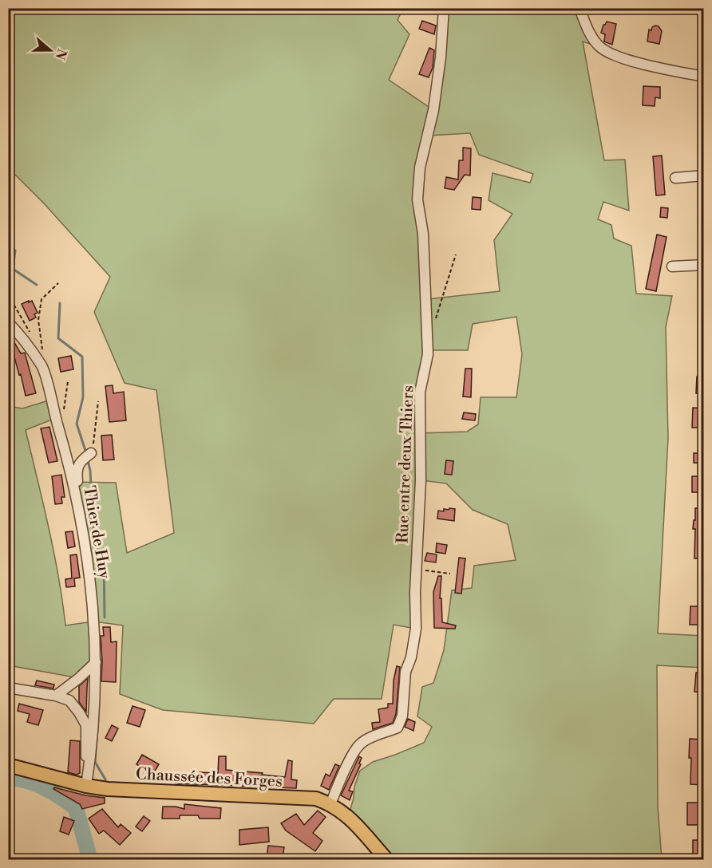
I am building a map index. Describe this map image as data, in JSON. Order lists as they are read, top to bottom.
{
  "streets": {
    "main road": ["Chaussée des Forges"],
    "street": ["Rue entre deux Thiers", "Thier de Huy"]
  },
  "crossings": [
    ["Rue entre deux Thiers", "Chaussée des Forges"],
    ["Thier de Huy", "Chaussée des Forges"]
  ],
  "north": "right"
}
